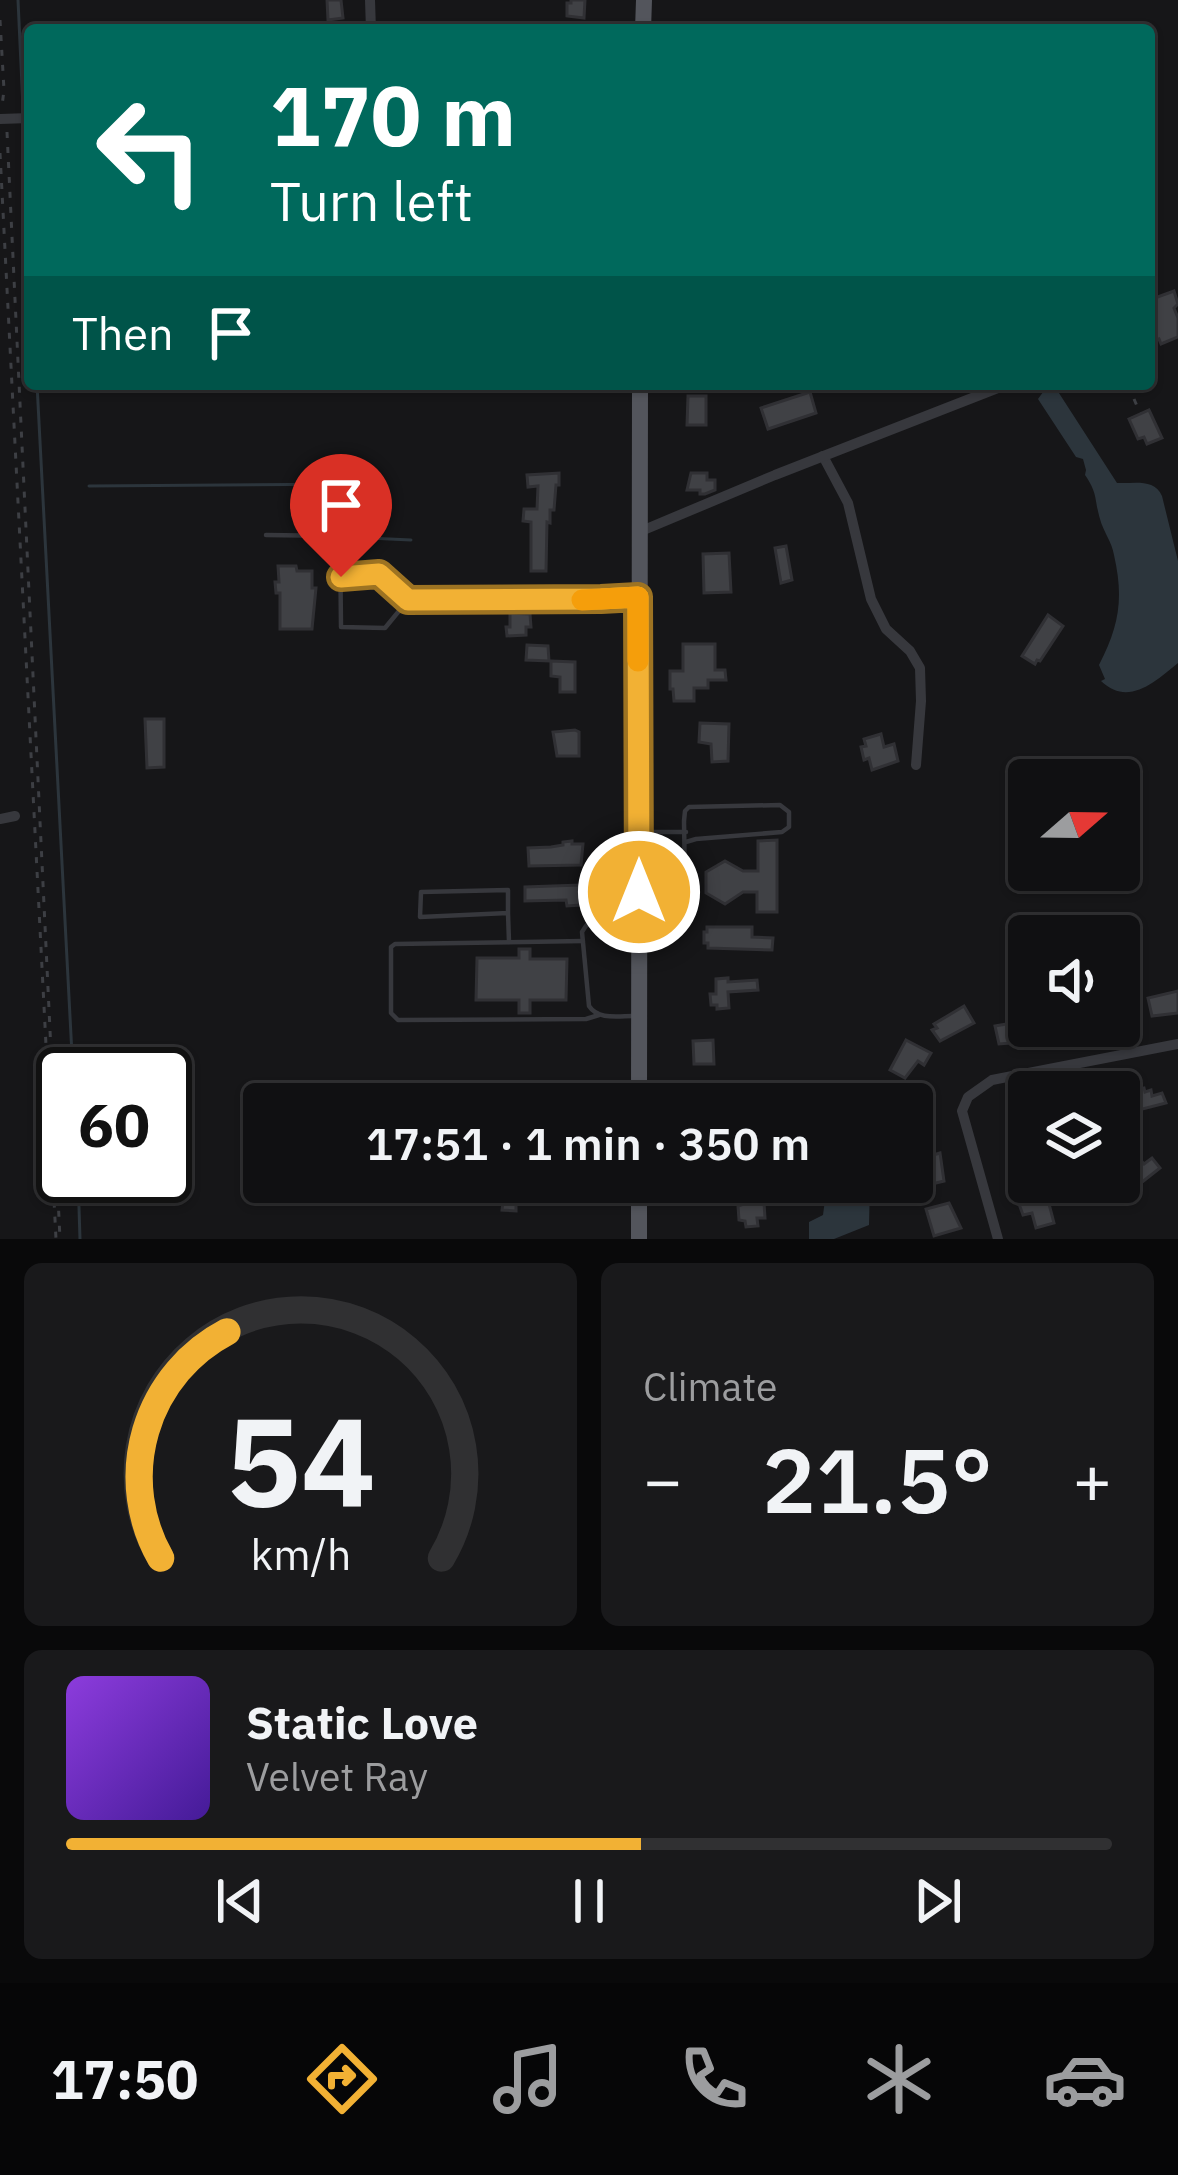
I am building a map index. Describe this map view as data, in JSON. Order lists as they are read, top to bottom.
{
  "north": "right",
  "page": {
    "turn": ["170 m", "Turn left"],
    "then": "Then",
    "limit": "60",
    "trip": "17:51 · 1 min · 350 m",
    "tile": "Climate",
    "heat": ["−", "21.5°", "+"],
    "song": ["Static Love", "Velvet Ray"],
    "tabs": "17:50",
    "gauge": ["54", "km/h"]
  }
}
